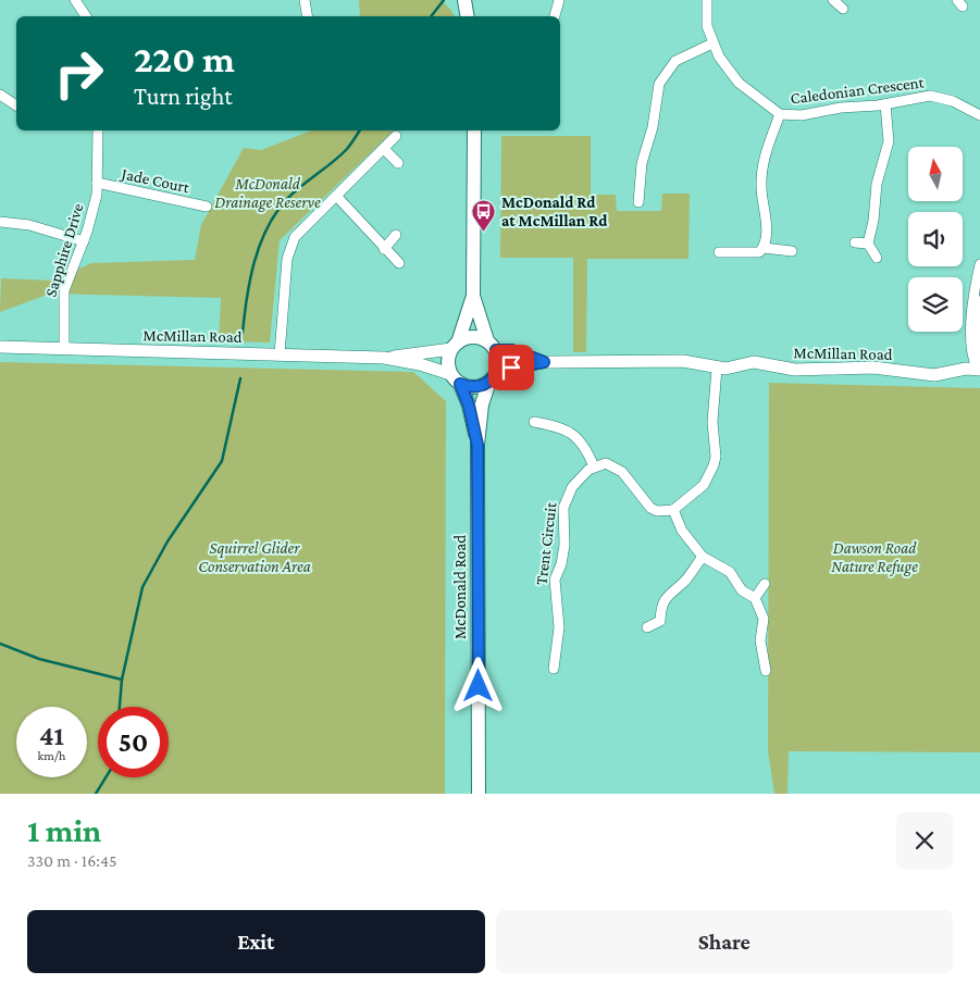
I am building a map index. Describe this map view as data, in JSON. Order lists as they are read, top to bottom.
{
  "streets": {
    "main road": ["McDonald Road"],
    "street": [
      "Caledonian Crescent",
      "Jade Court",
      "Sapphire Drive",
      "McMillan Road",
      "Trent Circuit"
    ]
  },
  "crossings": [
    ["Jade Court", "Sapphire Drive"],
    ["Sapphire Drive", "McMillan Road"],
    ["McMillan Road", "McDonald Road"]
  ],
  "parks": ["McDonald Drainage Reserve", "Squirrel Glider Conservation Area", "Dawson Road Nature Refuge"],
  "places": {
    "bus stop": ["McDonald Rd at McMillan Rd"]
  },
  "north": "top",
  "page": {
    "turn": ["220 m", "Turn right"],
    "speed": "41 km/h",
    "limit": "50",
    "heading": ["1 min", "330 m · 16:45"],
    "buttons": ["Exit", "Share"]
  }
}
